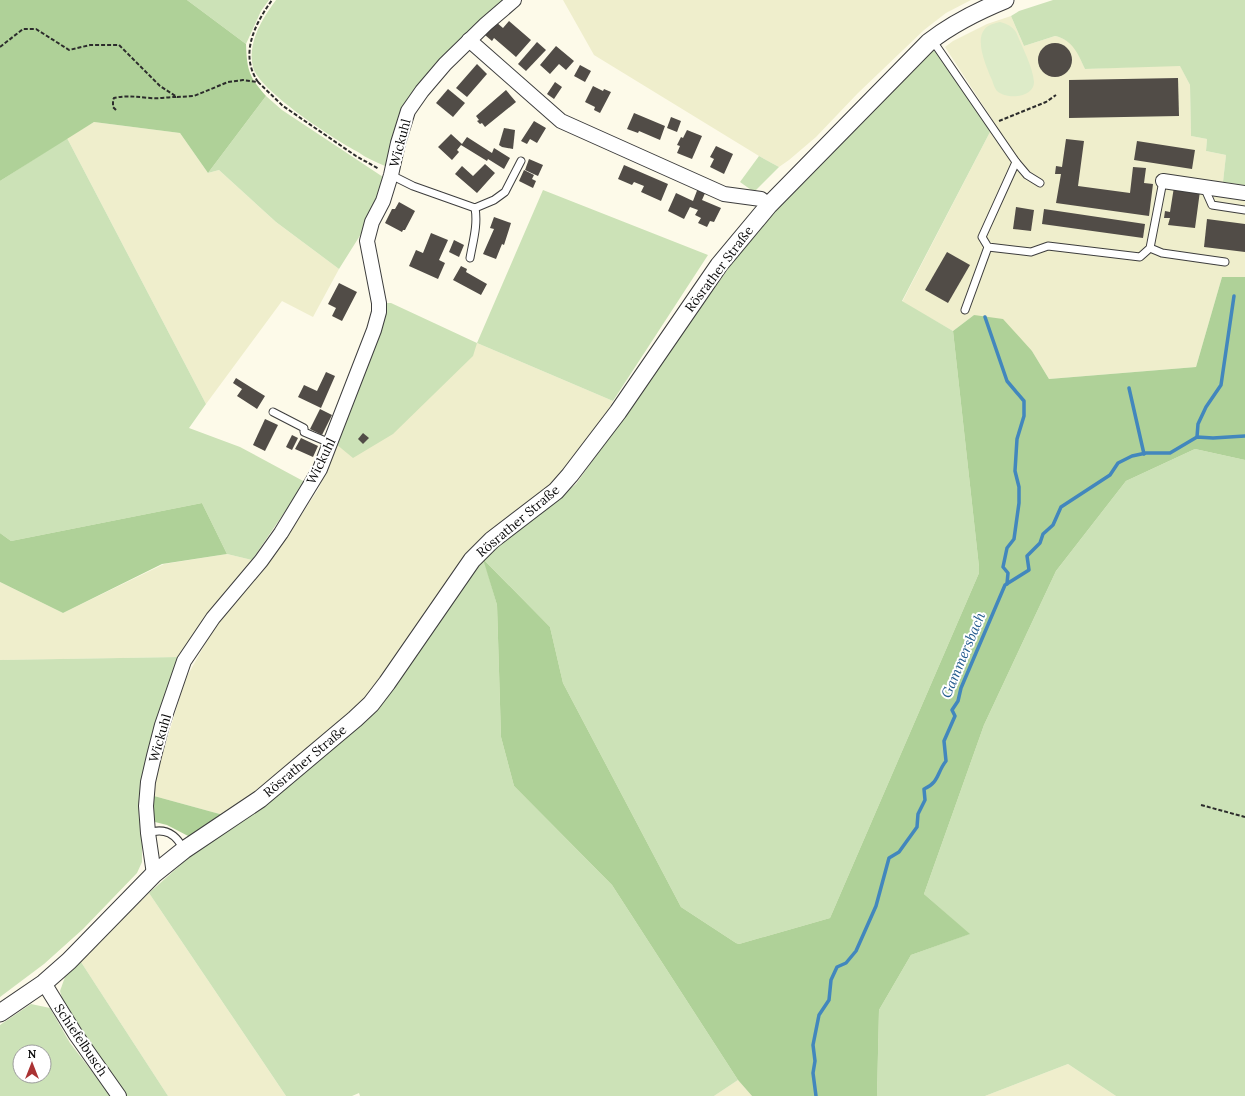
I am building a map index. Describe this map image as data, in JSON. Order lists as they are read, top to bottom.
{
  "streets": {
    "street": ["Wickuhl", "Rösrather Straße", "Schiefelbusch"]
  },
  "crossings": [
    ["Wickuhl", "Rösrather Straße"],
    ["Rösrather Straße", "Schiefelbusch"]
  ],
  "water": ["Gammersbach"],
  "north": "top"
}
